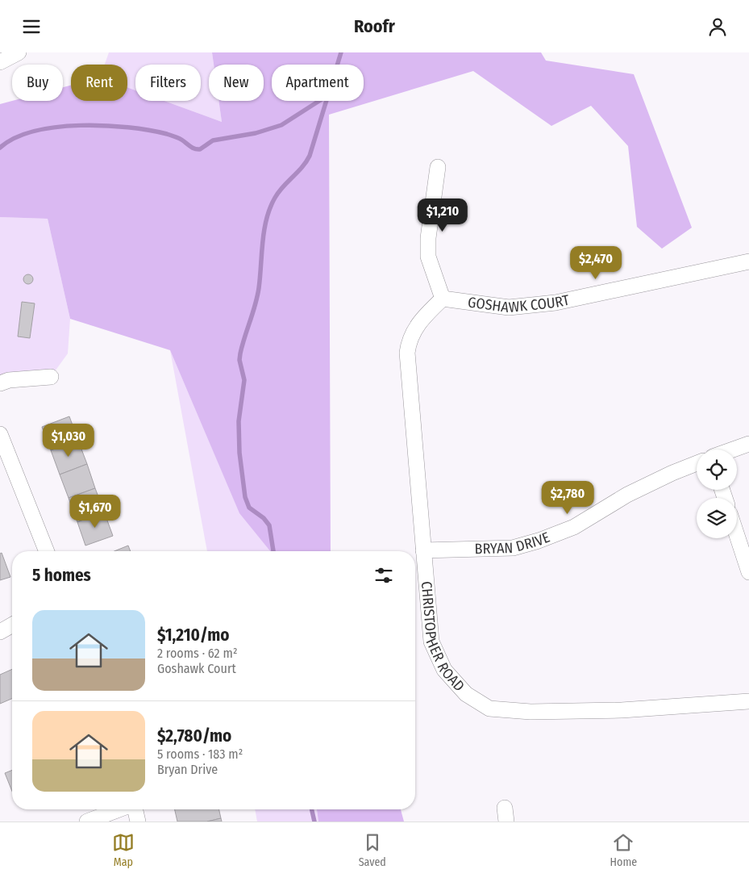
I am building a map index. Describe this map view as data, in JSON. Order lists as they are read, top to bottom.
{
  "streets": {
    "street": ["GOSHAWK COURT", "BRYAN DRIVE", "CHRISTOPHER ROAD"]
  },
  "crossings": [
    ["GOSHAWK COURT", "CHRISTOPHER ROAD"],
    ["BRYAN DRIVE", "CHRISTOPHER ROAD"]
  ],
  "page": {
    "header": "Roofr",
    "chip": [
      "Buy",
      "Rent",
      "Filters",
      "New",
      "Apartment"
    ],
    "price": [
      "$1,210",
      "$2,470",
      "$1,030",
      "$2,780",
      "$1,670"
    ],
    "heading": "5 homes",
    "list": [
      {
        "name": "$1,210/mo",
        "note": "2 rooms · 62 m² · Goshawk Court"
      },
      {
        "name": "$2,780/mo",
        "note": "5 rooms · 183 m² · Bryan Drive"
      }
    ],
    "tabs": ["Map", "Saved", "Home"]
  }
}
